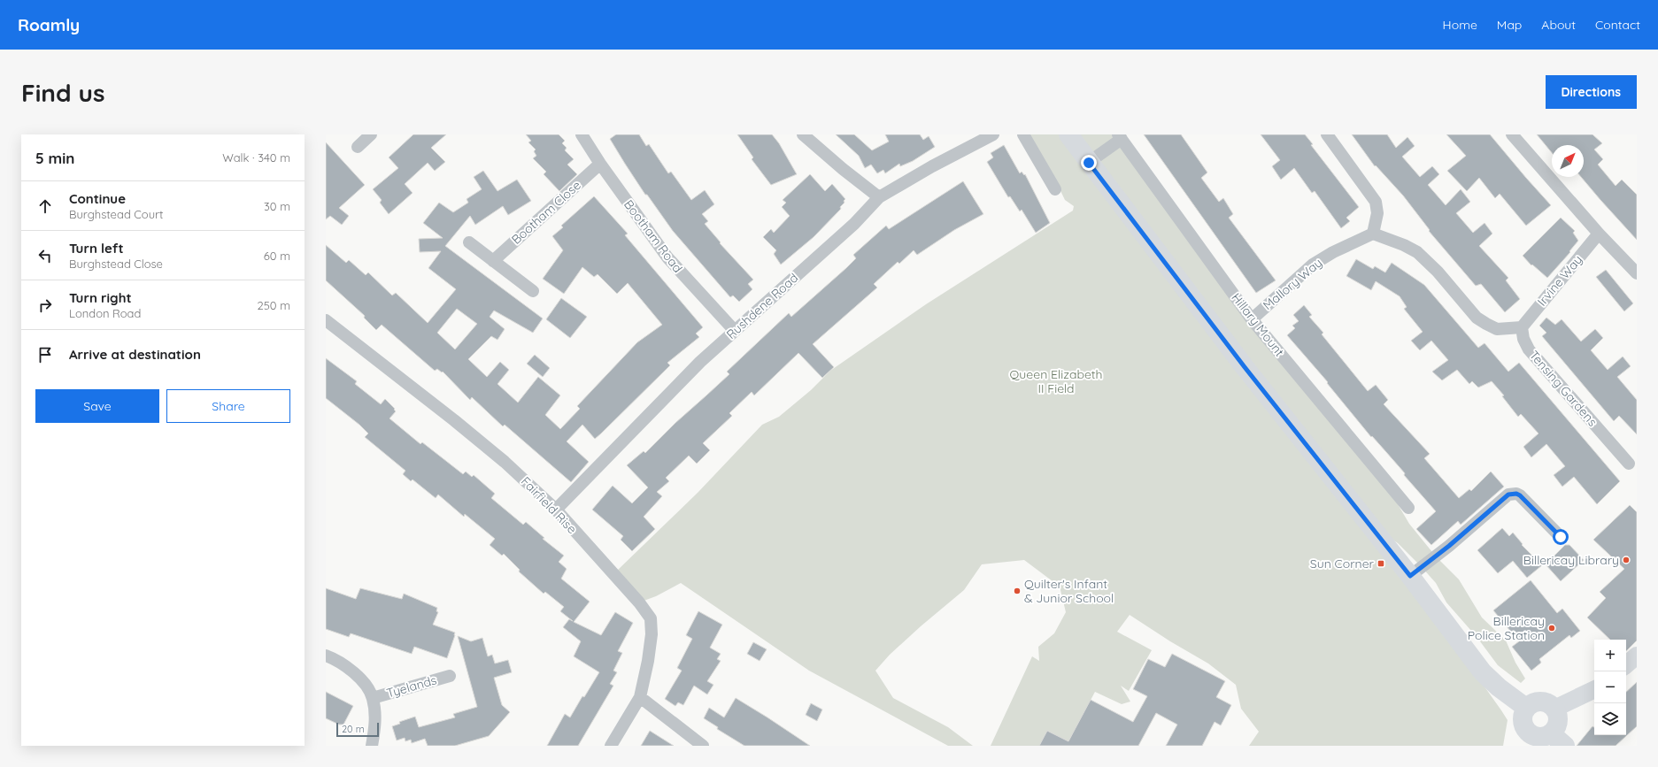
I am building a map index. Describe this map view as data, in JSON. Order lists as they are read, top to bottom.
{
  "streets": {
    "street": [
      "Bootham Close",
      "Bootham Road",
      "Irvine Way",
      "Mallory Way",
      "Rushdene Road",
      "Hillary Mount",
      "Tensing Gardens",
      "Fairfield Rise",
      "Tyelands"
    ]
  },
  "crossings": [
    ["Bootham Close", "Bootham Road"],
    ["Bootham Road", "Rushdene Road"],
    ["Irvine Way", "Tensing Gardens"],
    ["Mallory Way", "Hillary Mount"],
    ["Rushdene Road", "Fairfield Rise"]
  ],
  "parks": ["Queen Elizabeth II Field"],
  "places": {
    "other": ["Billericay Library", "Quilter's Infant & Junior School", "Billericay Police Station"],
    "transit": ["Sun Corner"]
  },
  "scale_bar": "20 m",
  "north": "top right",
  "page": {
    "header": "Roamly",
    "nav": [
      "Home",
      "Map",
      "About",
      "Contact"
    ],
    "buttons": [
      "Directions",
      ["Save", "Share"]
    ],
    "title": "Find us",
    "heading": ["5 min", "Walk · 340 m"],
    "list": [
      ["Continue", "Burghstead Court", "30 m"],
      ["Turn left", "Burghstead Close", "60 m"],
      ["Turn right", "London Road", "250 m"],
      "Arrive at destination"
    ],
    "map_buttons": ["+", "−"],
    "scale": "20 m"
  }
}
